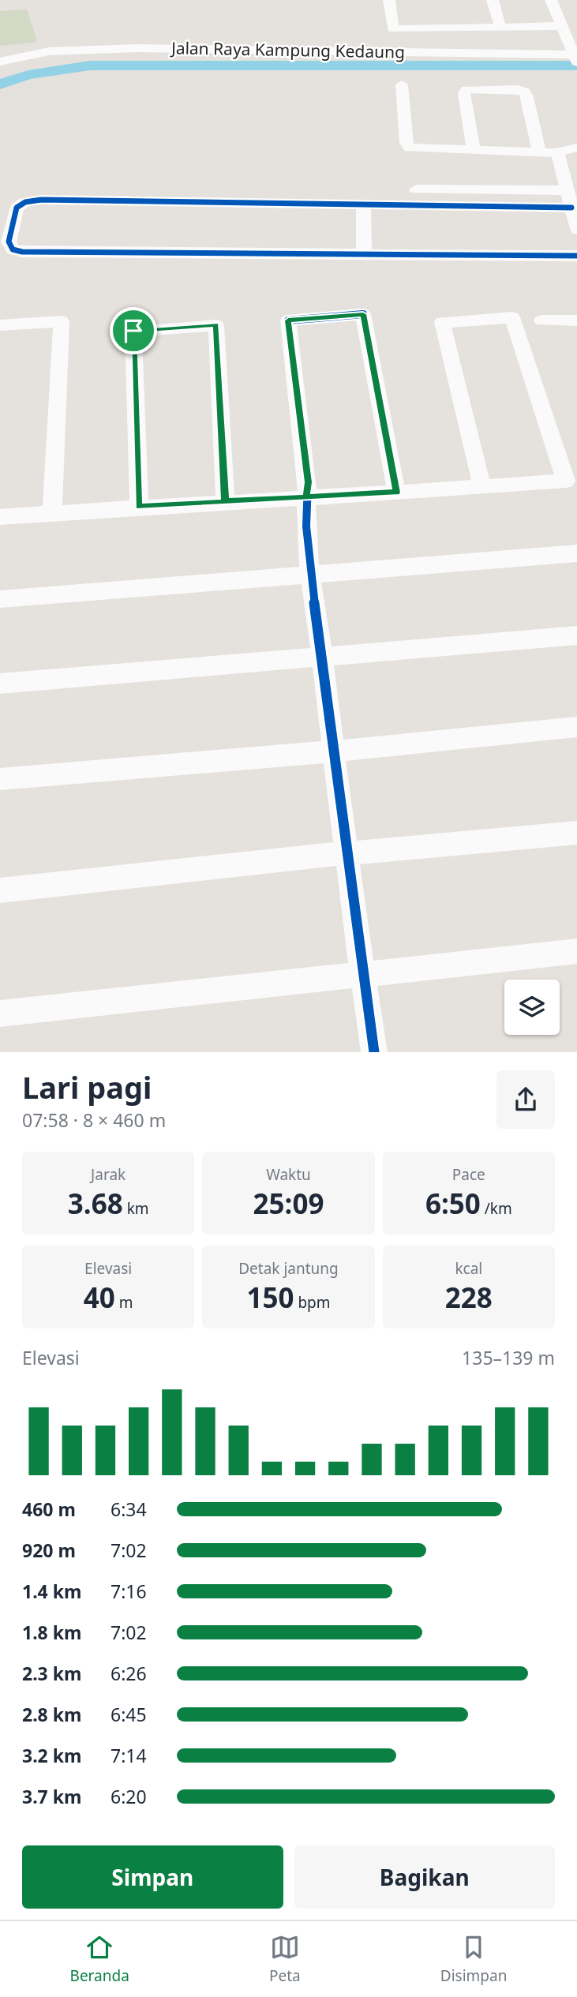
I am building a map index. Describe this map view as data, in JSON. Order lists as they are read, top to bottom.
{
  "streets": {
    "street": ["Jalan Raya Kampung Kedaung"]
  },
  "page": {
    "heading": ["Lari pagi", "07:58 · 8 × 460 m"],
    "stats": [
      ["Jarak", "3.68 km"],
      ["Waktu", "25:09"],
      ["Pace", "6:50 /km"],
      ["Elevasi", "40 m"],
      ["Detak jantung", "150 bpm"],
      ["kcal", "228"]
    ],
    "chart": ["Elevasi", "135–139 m"],
    "list": [
      {
        "name": "460 m",
        "note": "6:34"
      },
      {
        "name": "920 m",
        "note": "7:02"
      },
      {
        "name": "1.4 km",
        "note": "7:16"
      },
      {
        "name": "1.8 km",
        "note": "7:02"
      },
      {
        "name": "2.3 km",
        "note": "6:26"
      },
      {
        "name": "2.8 km",
        "note": "6:45"
      },
      {
        "name": "3.2 km",
        "note": "7:14"
      },
      {
        "name": "3.7 km",
        "note": "6:20"
      }
    ],
    "buttons": ["Simpan", "Bagikan"],
    "tabs": ["Beranda", "Peta", "Disimpan"]
  }
}
